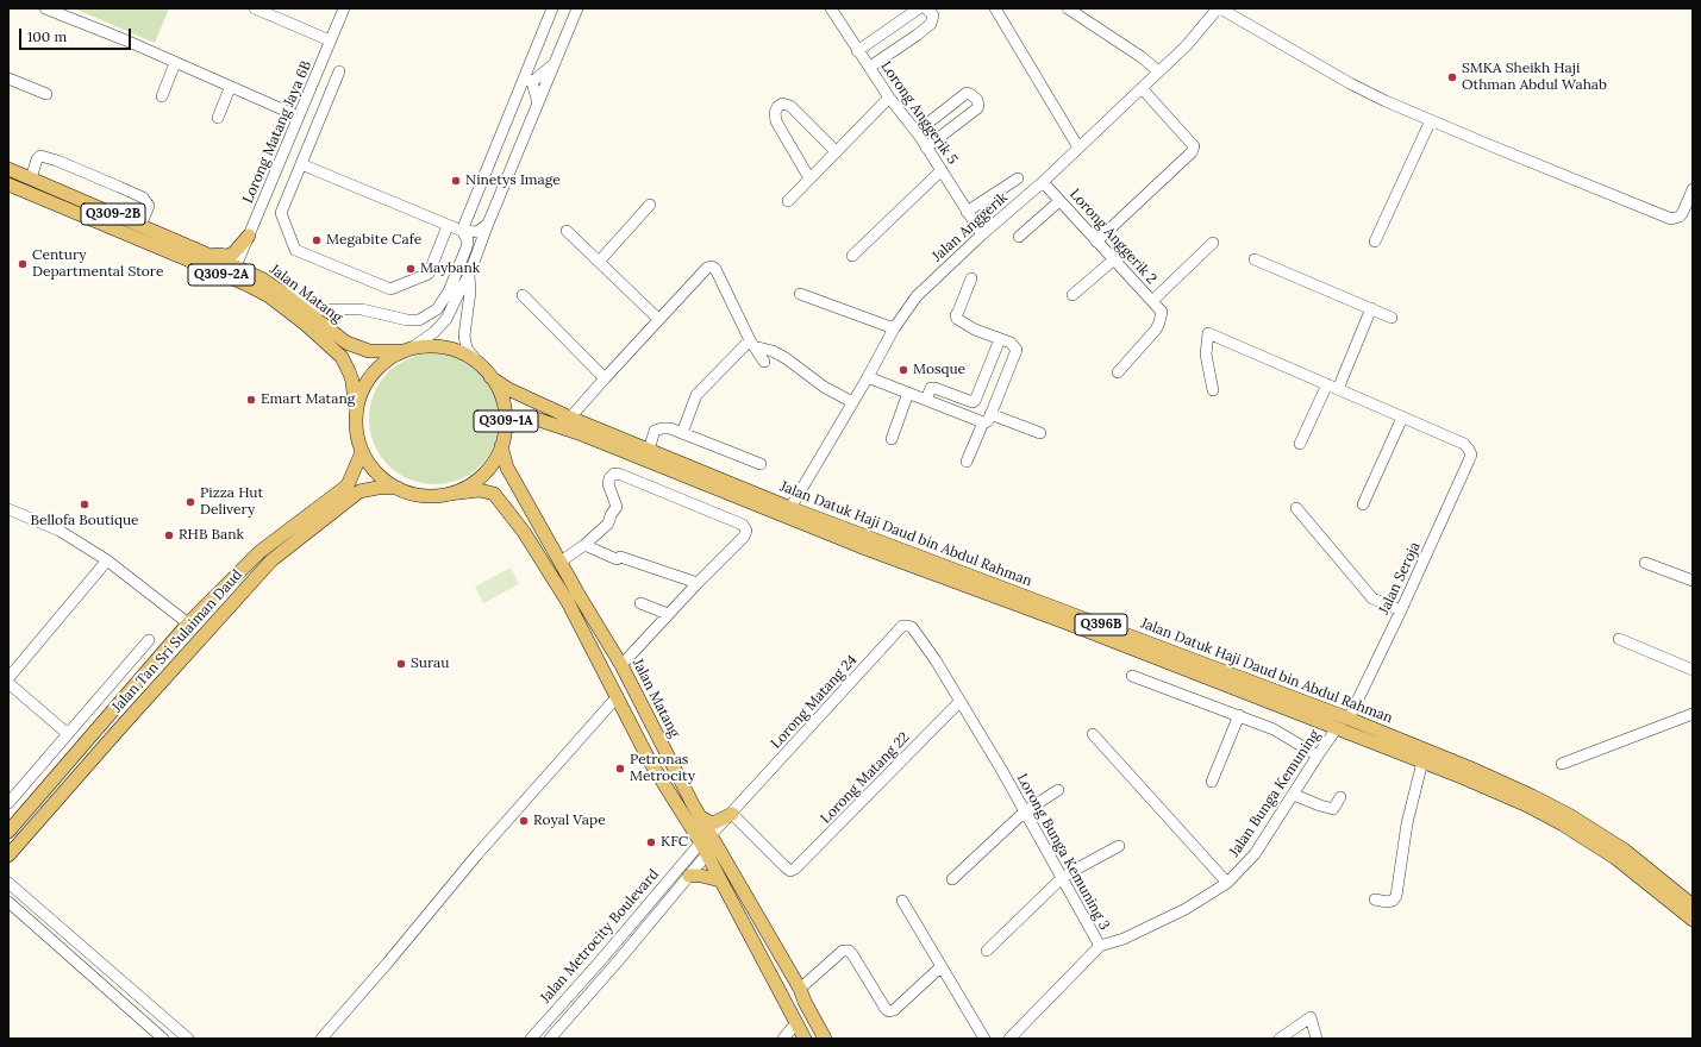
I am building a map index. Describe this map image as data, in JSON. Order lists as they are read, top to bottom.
{
  "streets": {
    "main road": [
      "Q309-2B",
      "Q309-2A",
      "Jalan Matang",
      "Q309-1A",
      "Jalan Datuk Haji Daud bin Abdul Rahman",
      "Q396B",
      "Jalan Tan Sri Sulaiman Daud"
    ],
    "street": [
      "Lorong Anggerik 5",
      "Lorong Matang Jaya 6B",
      "Jalan Anggerik",
      "Lorong Anggerik 2",
      "Jalan Seroja",
      "Lorong Matang 24",
      "Lorong Matang 22",
      "Jalan Bunga Kemuning",
      "Lorong Bunga Kemuning 3",
      "Jalan Metrocity Boulevard"
    ]
  },
  "crossings": [
    ["Lorong Anggerik 5", "Jalan Anggerik"],
    ["Lorong Matang Jaya 6B", "Jalan Matang"],
    ["Jalan Anggerik", "Lorong Anggerik 2"],
    ["Jalan Anggerik", "Jalan Datuk Haji Daud bin Abdul Rahman"],
    ["Jalan Matang", "Q309-1A"],
    ["Jalan Matang", "Jalan Datuk Haji Daud bin Abdul Rahman"],
    ["Jalan Matang", "Jalan Tan Sri Sulaiman Daud"],
    ["Jalan Matang", "Lorong Matang 24"],
    ["Jalan Matang", "Jalan Metrocity Boulevard"],
    ["Q309-1A", "Jalan Datuk Haji Daud bin Abdul Rahman"],
    ["Q309-1A", "Jalan Tan Sri Sulaiman Daud"],
    ["Jalan Datuk Haji Daud bin Abdul Rahman", "Jalan Seroja"],
    ["Jalan Datuk Haji Daud bin Abdul Rahman", "Jalan Tan Sri Sulaiman Daud"],
    ["Jalan Datuk Haji Daud bin Abdul Rahman", "Jalan Bunga Kemuning"],
    ["Lorong Matang 24", "Lorong Matang 22"],
    ["Lorong Matang 24", "Lorong Bunga Kemuning 3"],
    ["Lorong Matang 24", "Jalan Metrocity Boulevard"],
    ["Lorong Matang 22", "Lorong Bunga Kemuning 3"],
    ["Jalan Bunga Kemuning", "Lorong Bunga Kemuning 3"]
  ],
  "places": [
    "SMKA Sheikh Haji Othman Abdul Wahab",
    "Ninetys Image",
    "Megabite Cafe",
    "Century Departmental Store",
    "Maybank",
    "Mosque",
    "Emart Matang",
    "Pizza Hut Delivery",
    "Bellofa Boutique",
    "RHB Bank",
    "Surau",
    "Petronas Metrocity",
    "Royal Vape",
    "KFC"
  ],
  "scale_bar": "100 m"
}
